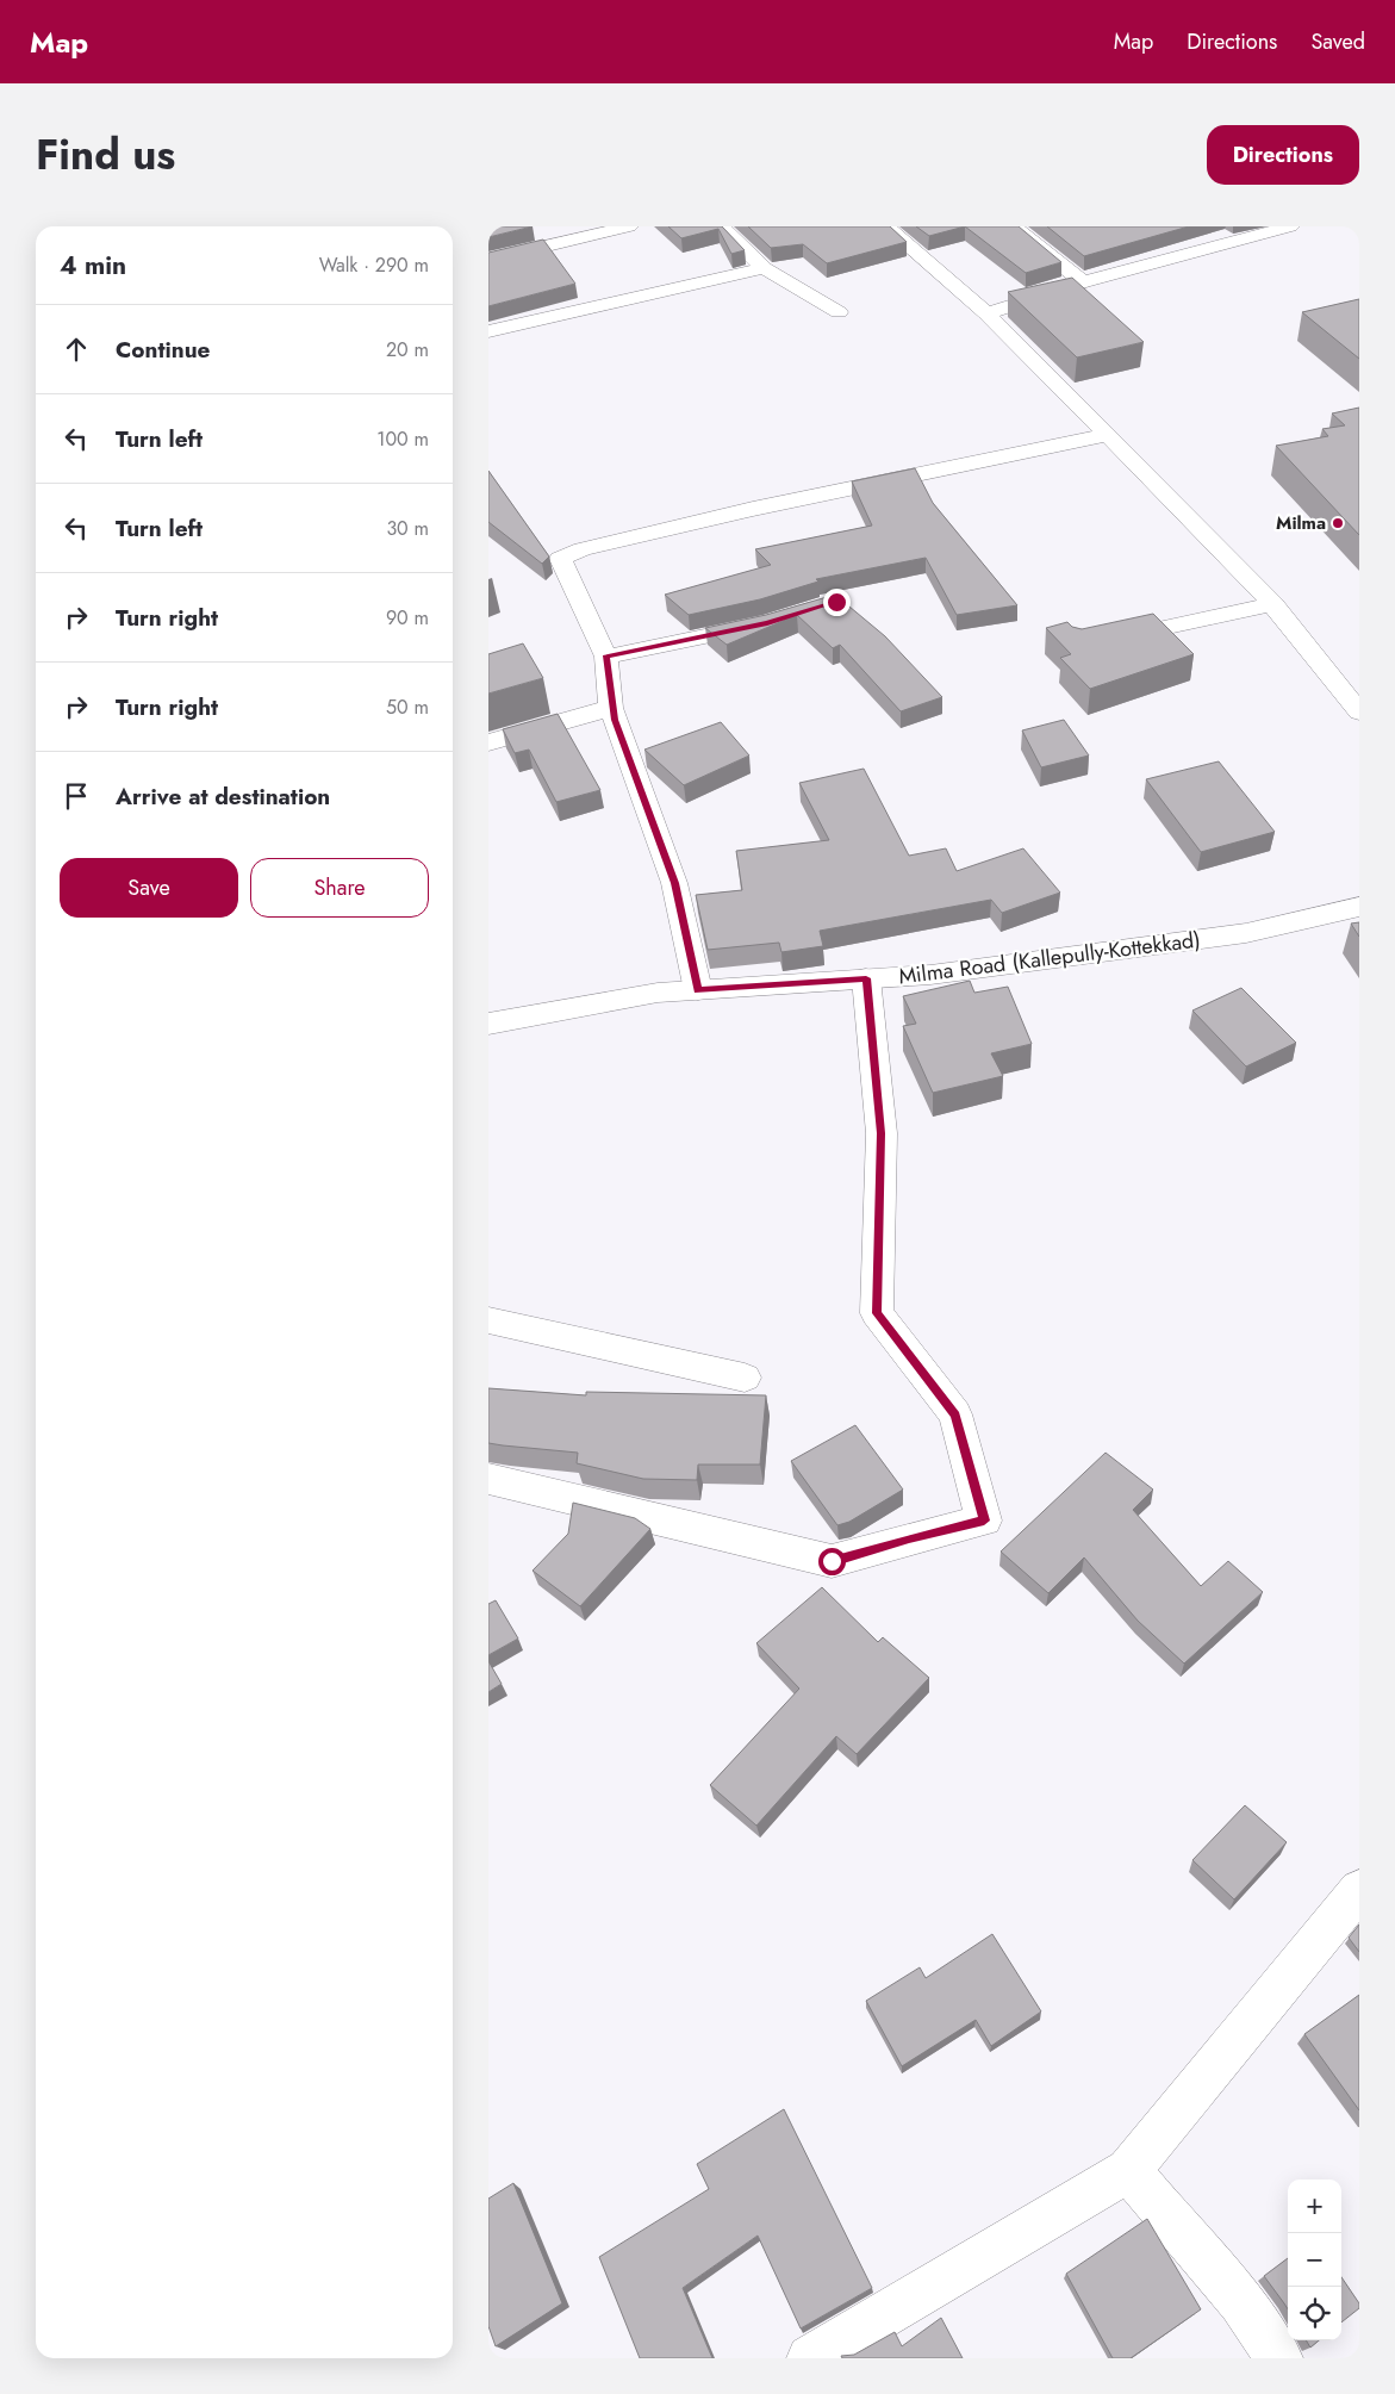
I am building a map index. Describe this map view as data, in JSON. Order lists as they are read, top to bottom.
{
  "streets": {
    "street": ["Milma Road (Kallepully-Kottekkad)"]
  },
  "places": ["Milma"],
  "page": {
    "header": "Map",
    "nav": ["Map", "Directions", "Saved"],
    "title": "Find us",
    "buttons": [
      "Directions",
      ["Save", "Share"]
    ],
    "heading": ["4 min", "Walk · 290 m"],
    "list": [
      ["Continue", "20 m"],
      ["Turn left", "100 m"],
      ["Turn left", "30 m"],
      ["Turn right", "90 m"],
      ["Turn right", "50 m"],
      "Arrive at destination"
    ],
    "map_buttons": ["+", "−"]
  }
}
